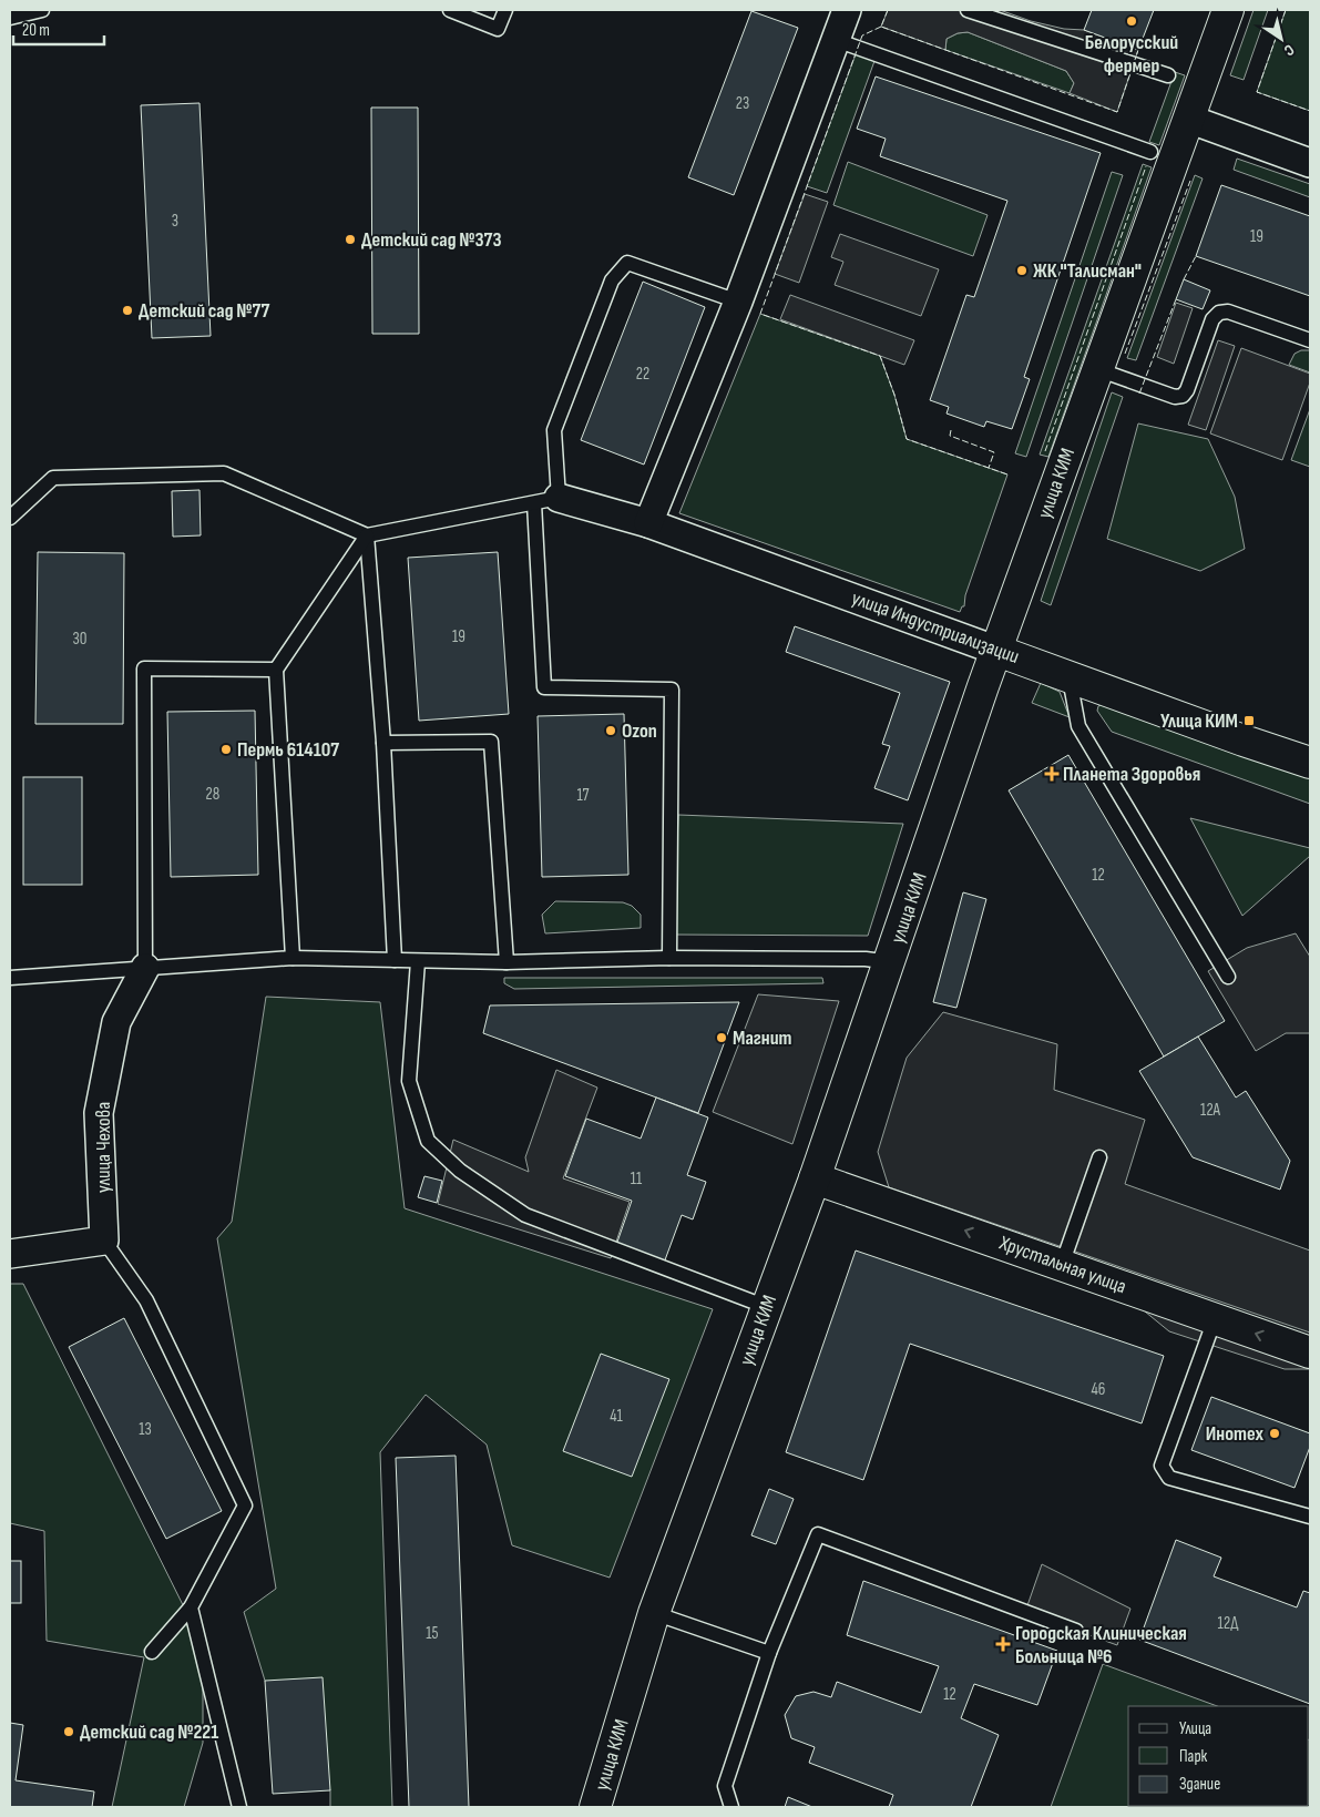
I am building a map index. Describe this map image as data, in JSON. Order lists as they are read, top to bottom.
{
  "streets": {
    "street": [
      "улица КИМ",
      "улица Индустриализации",
      "улица Чехова",
      "Хрустальная улица"
    ]
  },
  "crossings": [
    ["улица КИМ", "улица Индустриализации"],
    ["улица КИМ", "Хрустальная улица"]
  ],
  "one_way": ["Хрустальная улица"],
  "places": {
    "other": [
      "Белорусский фермер",
      "Детский сад №373",
      "ЖК \"Талисман\"",
      "Детский сад №77",
      "Ozon",
      "Пермь 614107",
      "Магнит",
      "Инотех",
      "Детский сад №221"
    ],
    "transit": ["Улица КИМ"],
    "health": ["Планета Здоровья", "Городская Клиническая Больница №6"]
  },
  "house_numbers": [
    "23",
    "3",
    "19",
    "22",
    "19",
    "30",
    "28",
    "17",
    "12",
    "12А",
    "11",
    "46",
    "41",
    "13",
    "12Д",
    "15",
    "12"
  ],
  "legend": ["Улица", "Парк", "Здание"],
  "scale_bar": "20 m",
  "north": "bottom right"
}
